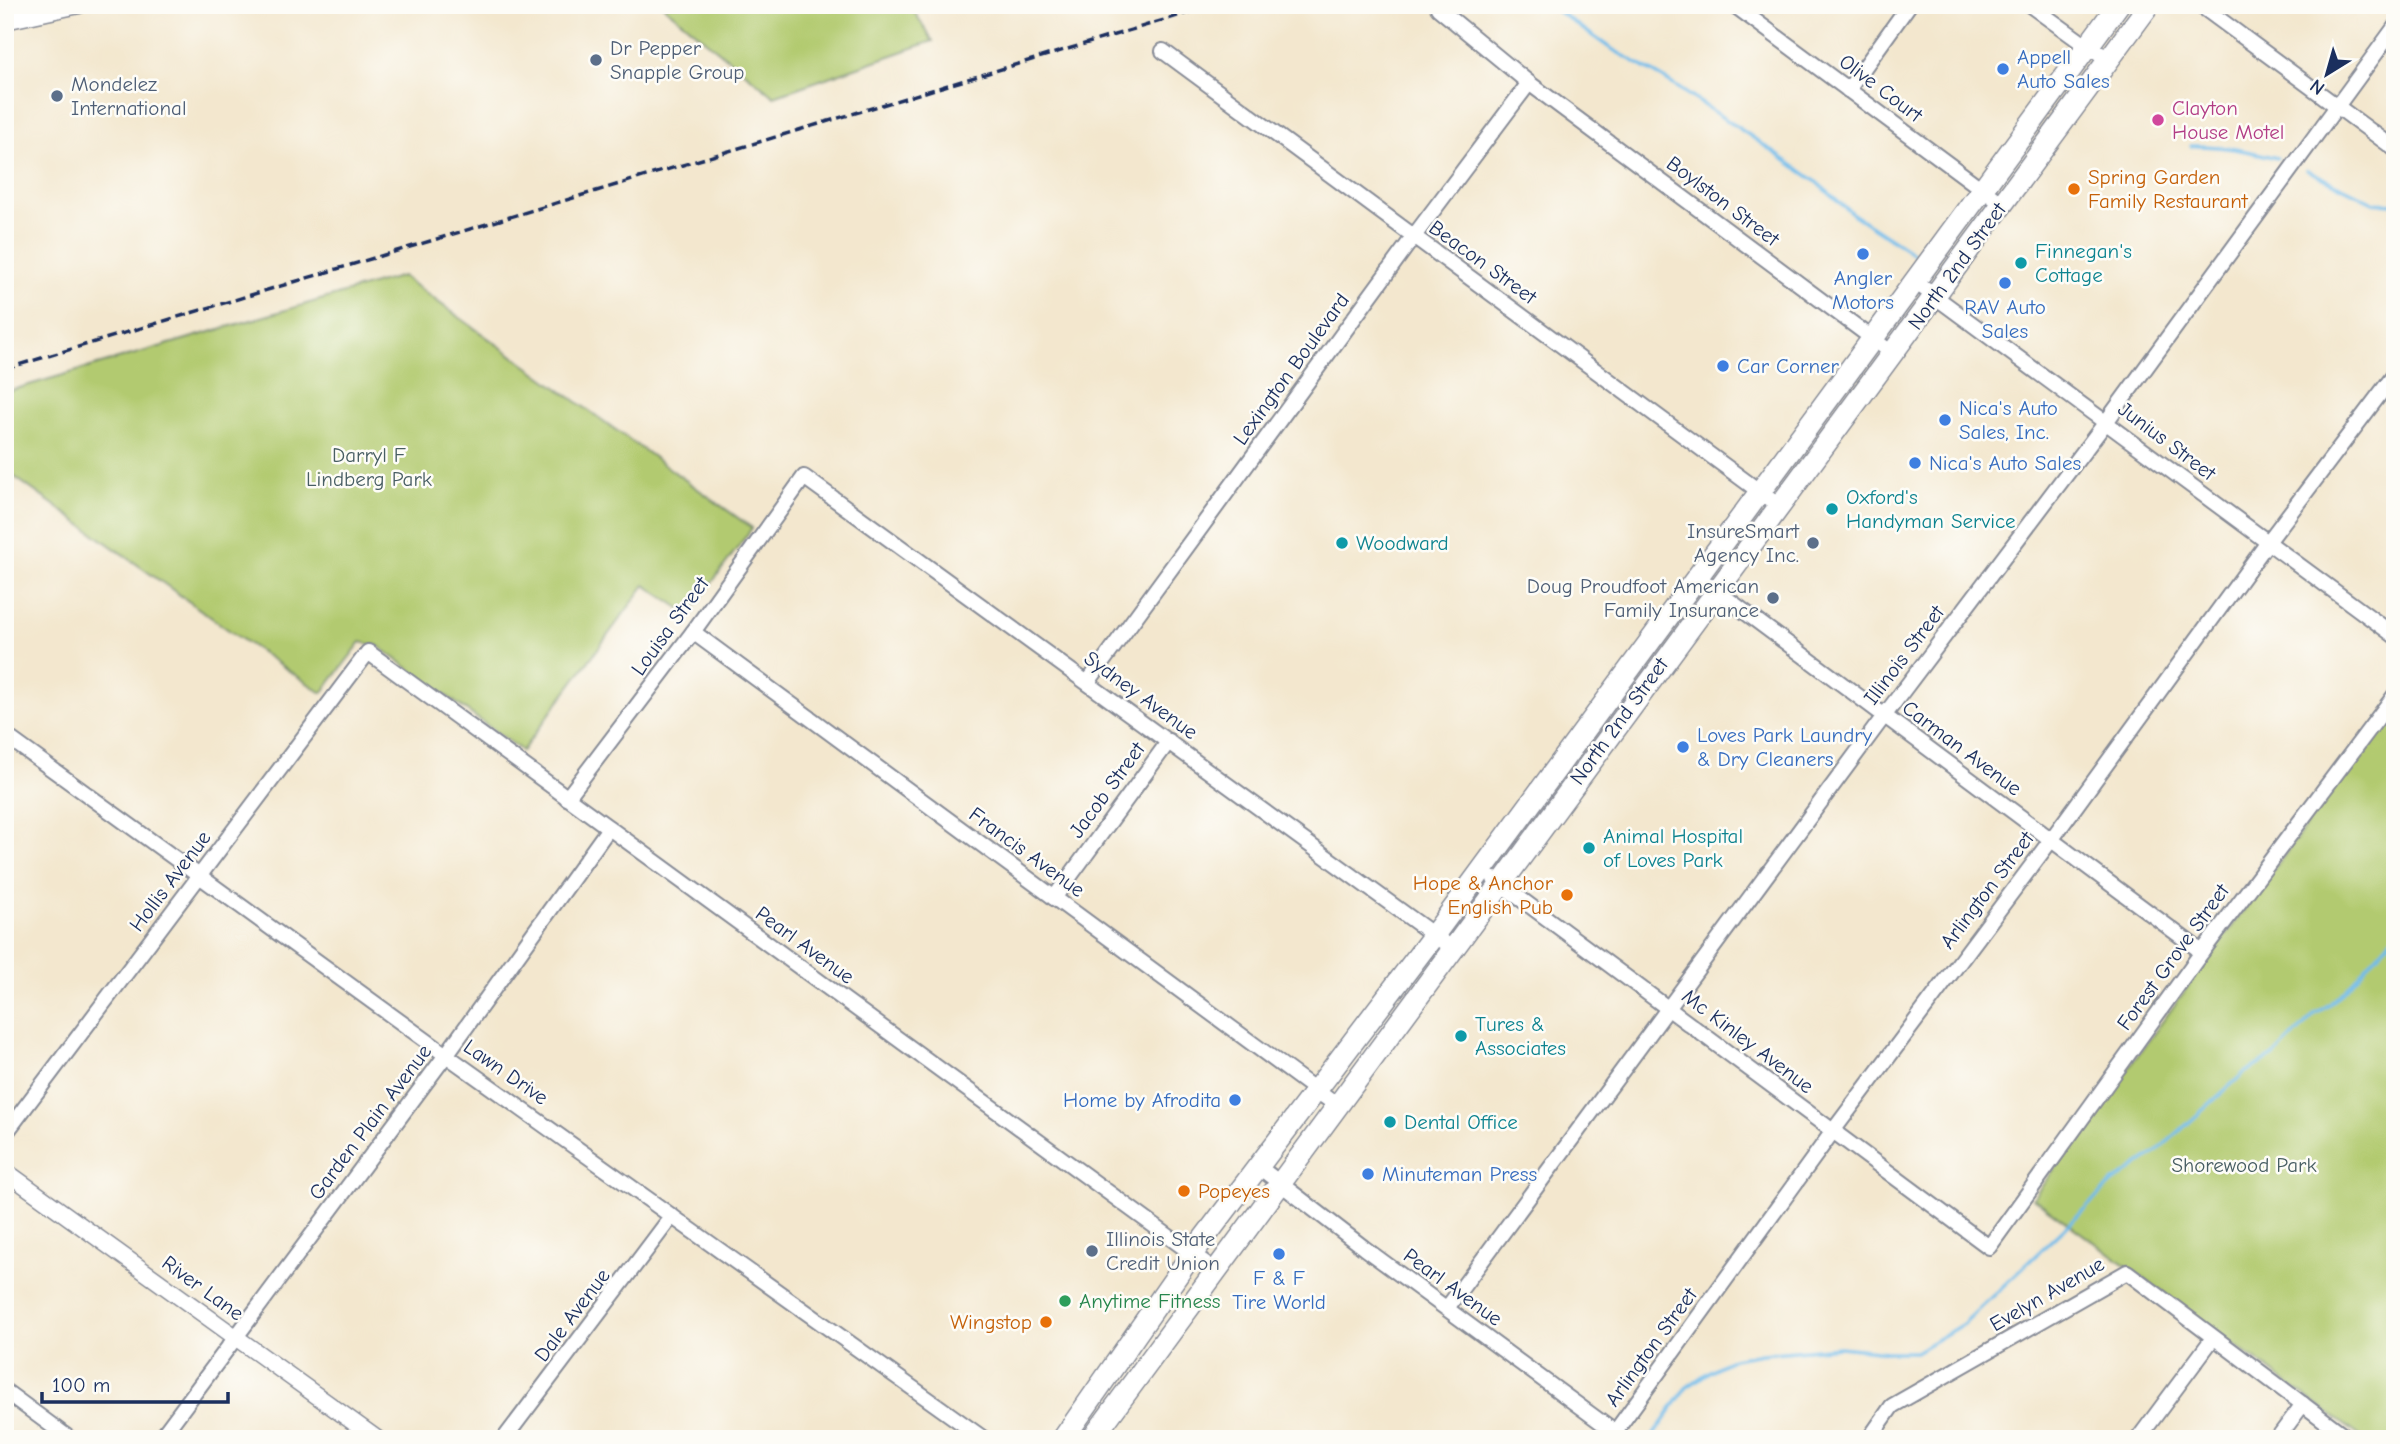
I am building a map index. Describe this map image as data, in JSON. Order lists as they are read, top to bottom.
{
  "streets": {
    "main road": ["North 2nd Street"],
    "street": [
      "Olive Court",
      "Boylston Street",
      "Beacon Street",
      "Lexington Boulevard",
      "Junius Street",
      "Louisa Street",
      "Illinois Street",
      "Sydney Avenue",
      "Carman Avenue",
      "Jacob Street",
      "Francis Avenue",
      "Hollis Avenue",
      "Arlington Street",
      "Pearl Avenue",
      "Forest Grove Street",
      "Mc Kinley Avenue",
      "Lawn Drive",
      "Garden Plain Avenue",
      "River Lane",
      "Evelyn Avenue",
      "Dale Avenue"
    ]
  },
  "crossings": [
    ["Olive Court", "North 2nd Street"],
    ["Boylston Street", "North 2nd Street"],
    ["Boylston Street", "Lexington Boulevard"],
    ["Beacon Street", "North 2nd Street"],
    ["Beacon Street", "Lexington Boulevard"],
    ["North 2nd Street", "Junius Street"],
    ["North 2nd Street", "Sydney Avenue"],
    ["North 2nd Street", "Carman Avenue"],
    ["North 2nd Street", "Francis Avenue"],
    ["North 2nd Street", "Pearl Avenue"],
    ["North 2nd Street", "Mc Kinley Avenue"],
    ["Lexington Boulevard", "Sydney Avenue"],
    ["Junius Street", "Illinois Street"],
    ["Junius Street", "Arlington Street"],
    ["Louisa Street", "Sydney Avenue"],
    ["Louisa Street", "Francis Avenue"],
    ["Louisa Street", "Pearl Avenue"],
    ["Illinois Street", "Carman Avenue"],
    ["Illinois Street", "Pearl Avenue"],
    ["Illinois Street", "Mc Kinley Avenue"],
    ["Sydney Avenue", "Jacob Street"],
    ["Carman Avenue", "Arlington Street"],
    ["Carman Avenue", "Forest Grove Street"],
    ["Jacob Street", "Francis Avenue"],
    ["Hollis Avenue", "Pearl Avenue"],
    ["Hollis Avenue", "Lawn Drive"],
    ["Arlington Street", "Pearl Avenue"],
    ["Arlington Street", "Mc Kinley Avenue"],
    ["Pearl Avenue", "Garden Plain Avenue"],
    ["Forest Grove Street", "Mc Kinley Avenue"],
    ["Lawn Drive", "Garden Plain Avenue"],
    ["Lawn Drive", "Dale Avenue"],
    ["Garden Plain Avenue", "River Lane"]
  ],
  "parks": ["Darryl F Lindberg Park", "Shorewood Park"],
  "places": [
    "Dr Pepper Snapple Group",
    "Appell Auto Sales",
    "Mondelez International",
    "Clayton House Motel",
    "Spring Garden Family Restaurant",
    "Angler Motors",
    "Finnegan's Cottage",
    "RAV Auto Sales",
    "Car Corner",
    "Nica's Auto Sales, Inc.",
    "Nica's Auto Sales",
    "Oxford's Handyman Service",
    "Woodward",
    "InsureSmart Agency Inc.",
    "Doug Proudfoot American Family Insurance",
    "Loves Park Laundry & Dry Cleaners",
    "Animal Hospital of Loves Park",
    "Hope & Anchor English Pub",
    "Tures & Associates",
    "Home by Afrodita",
    "Dental Office",
    "Minuteman Press",
    "Popeyes",
    "Illinois State Credit Union",
    "F & F Tire World",
    "Anytime Fitness",
    "Wingstop"
  ],
  "scale_bar": "100 m",
  "north": "bottom left"
}
